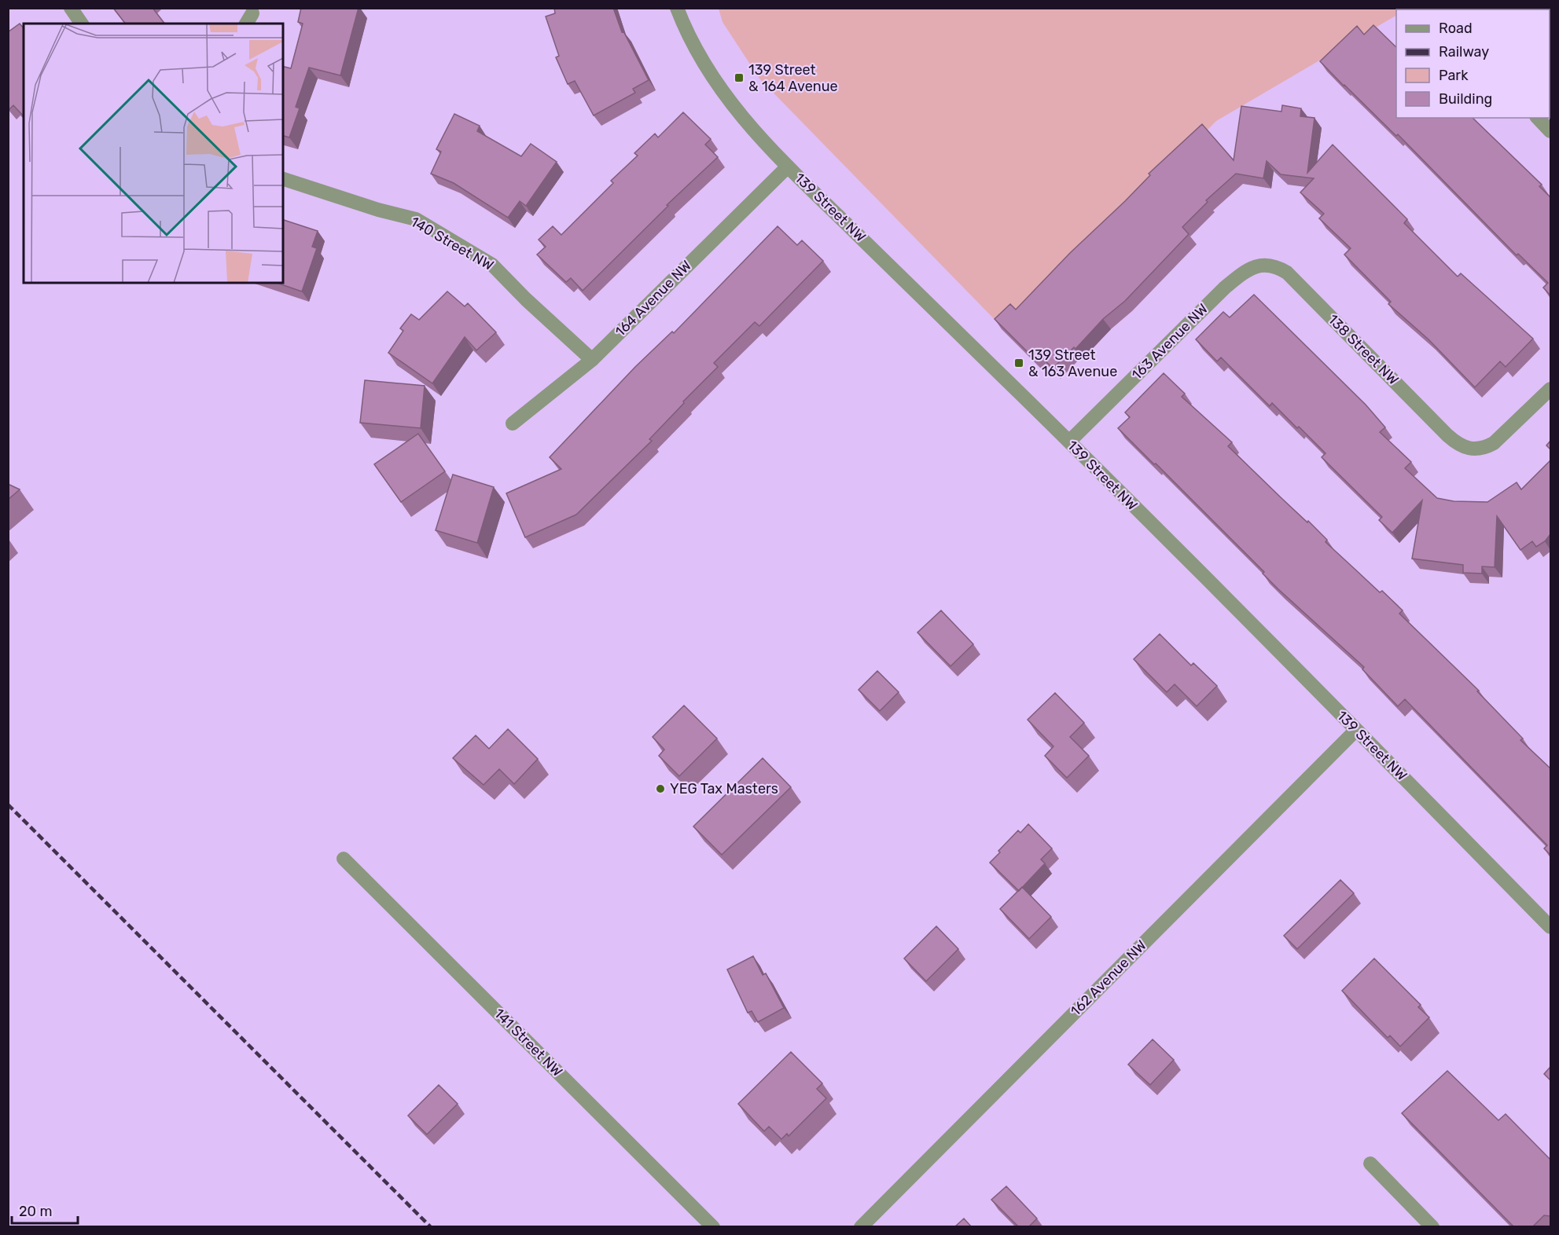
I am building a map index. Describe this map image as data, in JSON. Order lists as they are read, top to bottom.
{
  "streets": {
    "street": [
      "139 Street NW",
      "140 Street NW",
      "164 Avenue NW",
      "163 Avenue NW",
      "138 Street NW",
      "162 Avenue NW",
      "141 Street NW"
    ]
  },
  "crossings": [
    ["139 Street NW", "164 Avenue NW"],
    ["139 Street NW", "163 Avenue NW"],
    ["139 Street NW", "162 Avenue NW"],
    ["140 Street NW", "164 Avenue NW"],
    ["163 Avenue NW", "138 Street NW"]
  ],
  "places": {
    "transit": ["139 Street & 164 Avenue", "139 Street & 163 Avenue"],
    "other": ["YEG Tax Masters"]
  },
  "legend": [
    "Road",
    "Railway",
    "Park",
    "Building"
  ],
  "scale_bar": "20 m"
}
